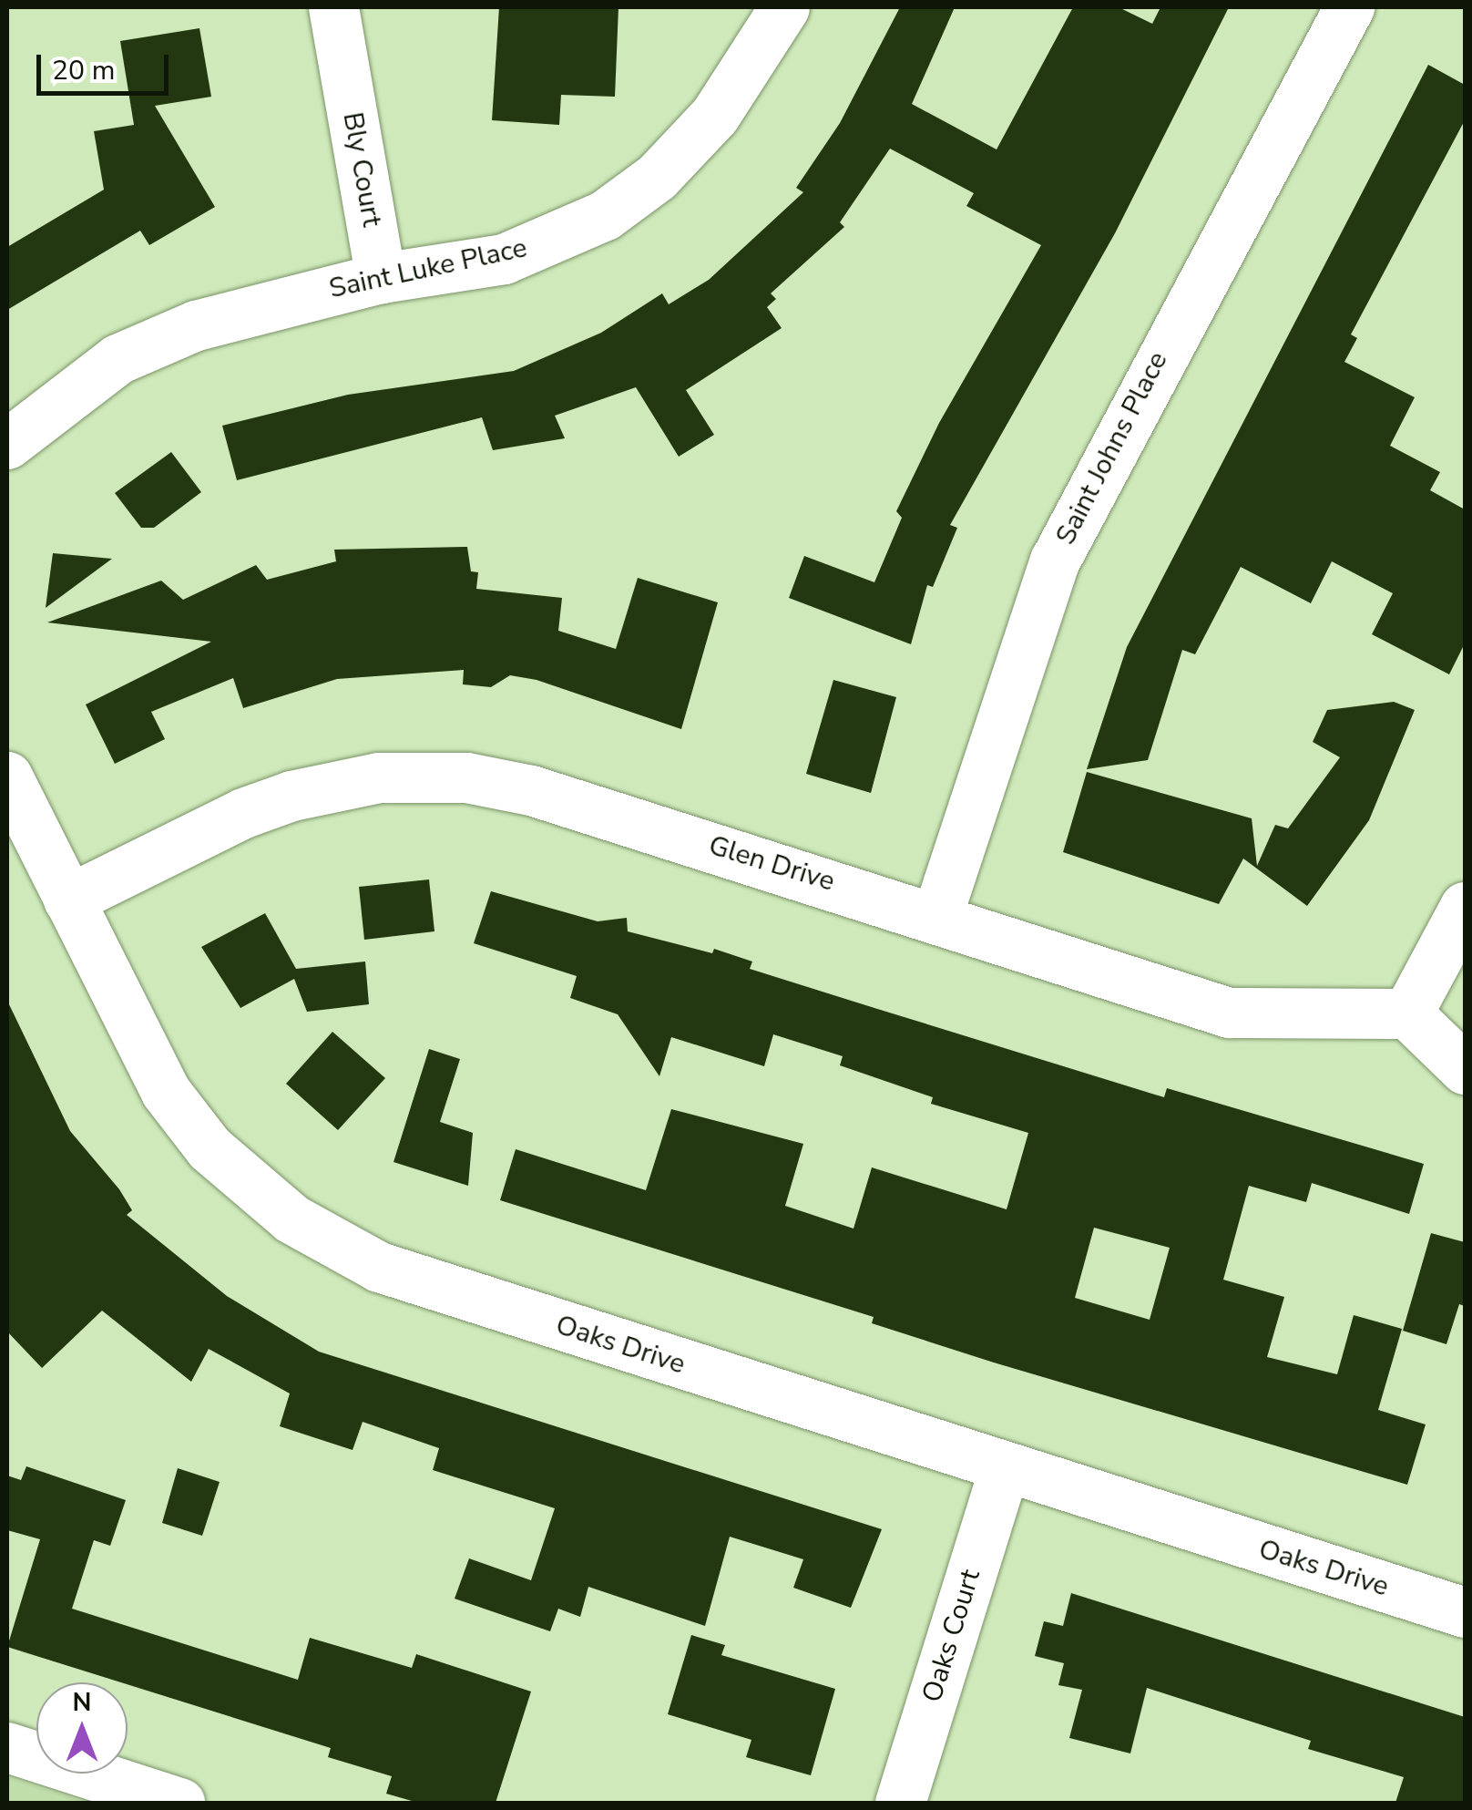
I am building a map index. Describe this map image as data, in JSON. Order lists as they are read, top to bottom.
{
  "streets": {
    "street": [
      "Bly Court",
      "Saint Luke Place",
      "Saint Johns Place",
      "Glen Drive",
      "Oaks Drive",
      "Oaks Court"
    ]
  },
  "crossings": [
    ["Bly Court", "Saint Luke Place"],
    ["Saint Johns Place", "Glen Drive"],
    ["Glen Drive", "Oaks Drive"],
    ["Oaks Drive", "Oaks Court"]
  ],
  "scale_bar": "20 m",
  "north": "top"
}
